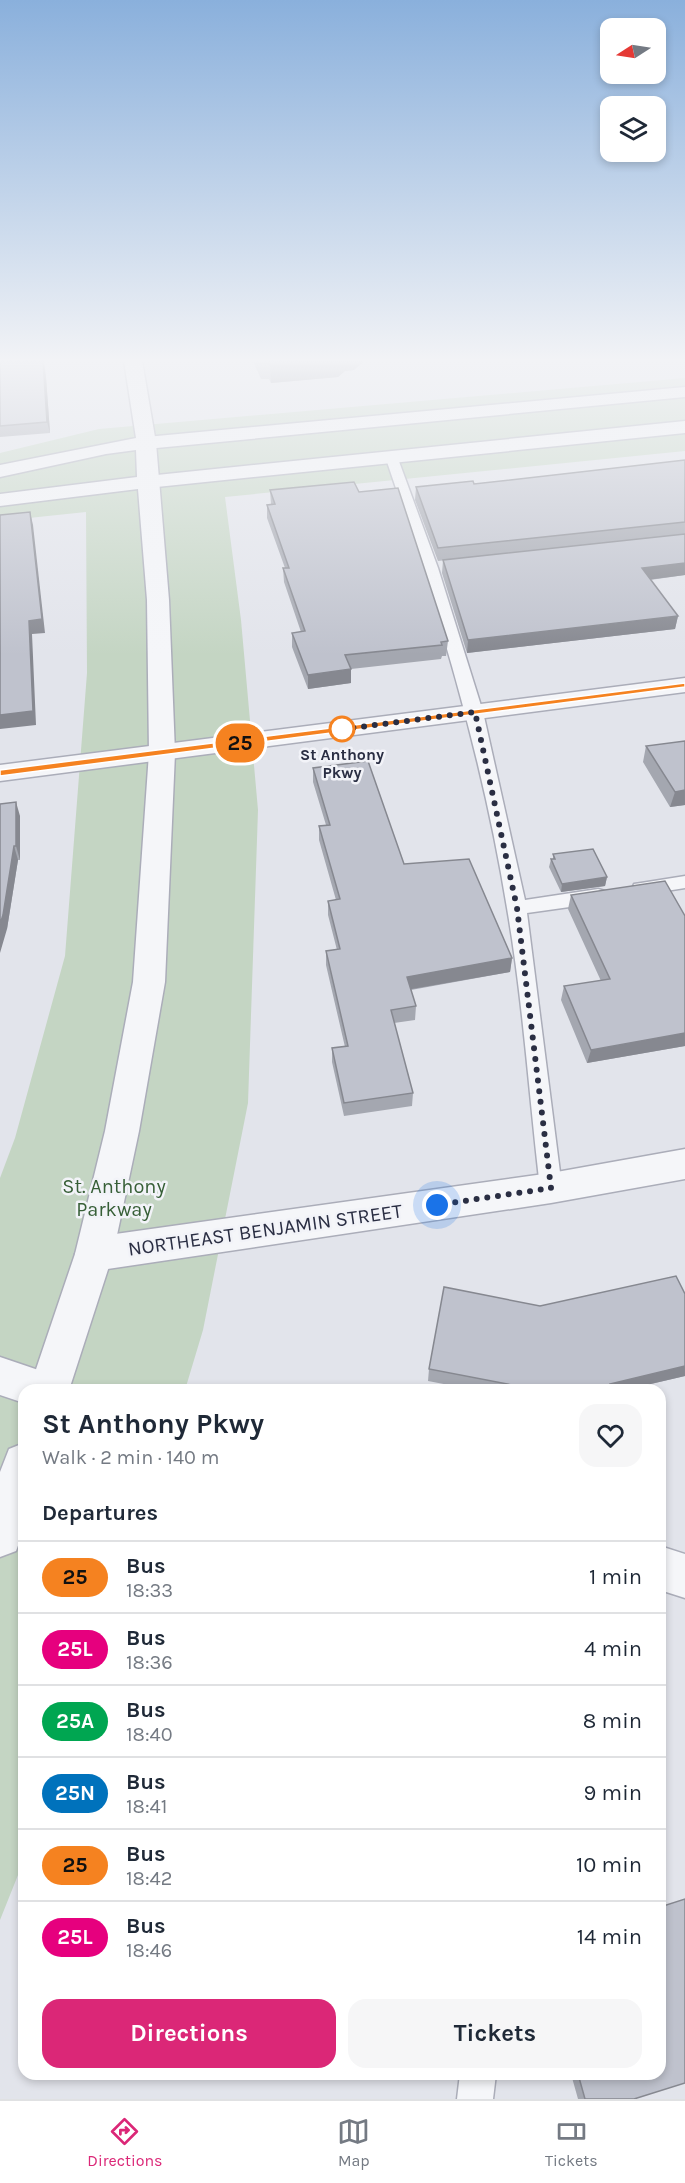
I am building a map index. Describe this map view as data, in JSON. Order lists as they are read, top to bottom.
{
  "streets": {
    "street": ["NORTHEAST BENJAMIN STREET"]
  },
  "parks": ["St. Anthony Parkway"],
  "places": ["St Anthony Pkwy"],
  "lines": ["bus line 25"],
  "north": "left",
  "page": {
    "on_map": "25",
    "heading": [
      ["St Anthony Pkwy", "Walk · 2 min · 140 m"],
      "Departures"
    ],
    "list": [
      {
        "mark": "25",
        "name": "Bus",
        "note": "18:33",
        "value": "1 min"
      },
      {
        "mark": "25L",
        "name": "Bus",
        "note": "18:36",
        "value": "4 min"
      },
      {
        "mark": "25A",
        "name": "Bus",
        "note": "18:40",
        "value": "8 min"
      },
      {
        "mark": "25N",
        "name": "Bus",
        "note": "18:41",
        "value": "9 min"
      },
      {
        "mark": "25",
        "name": "Bus",
        "note": "18:42",
        "value": "10 min"
      },
      {
        "mark": "25L",
        "name": "Bus",
        "note": "18:46",
        "value": "14 min"
      }
    ],
    "buttons": ["Directions", "Tickets"],
    "tabs": ["Directions", "Map", "Tickets"]
  }
}
